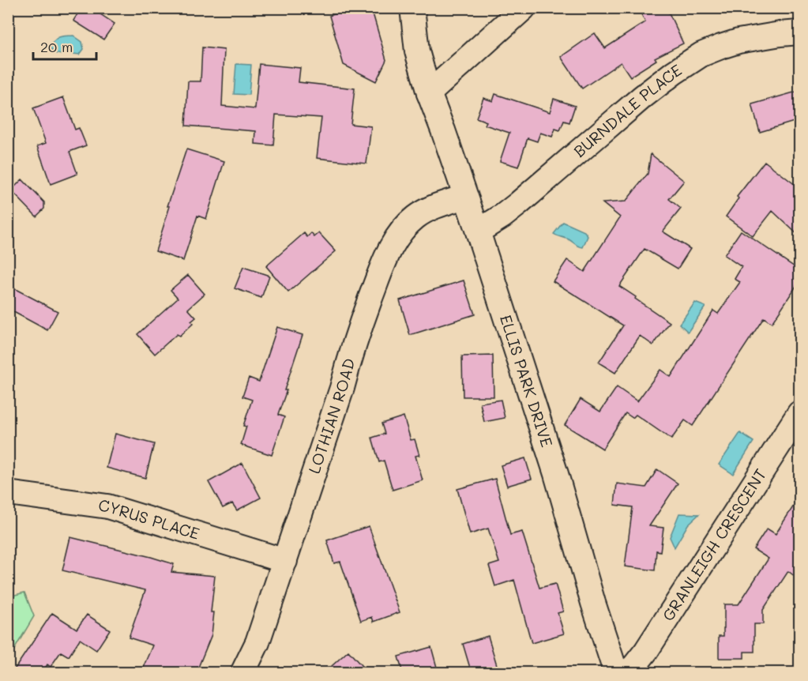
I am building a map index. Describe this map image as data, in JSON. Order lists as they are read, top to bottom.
{
  "streets": {
    "street": [
      "BURNDALE PLACE",
      "ELLIS PARK DRIVE",
      "LOTHIAN ROAD",
      "CYRUS PLACE",
      "GRANLEIGH CRESCENT"
    ]
  },
  "crossings": [
    ["BURNDALE PLACE", "ELLIS PARK DRIVE"],
    ["ELLIS PARK DRIVE", "LOTHIAN ROAD"],
    ["LOTHIAN ROAD", "CYRUS PLACE"]
  ],
  "scale_bar": "20 m"
}
